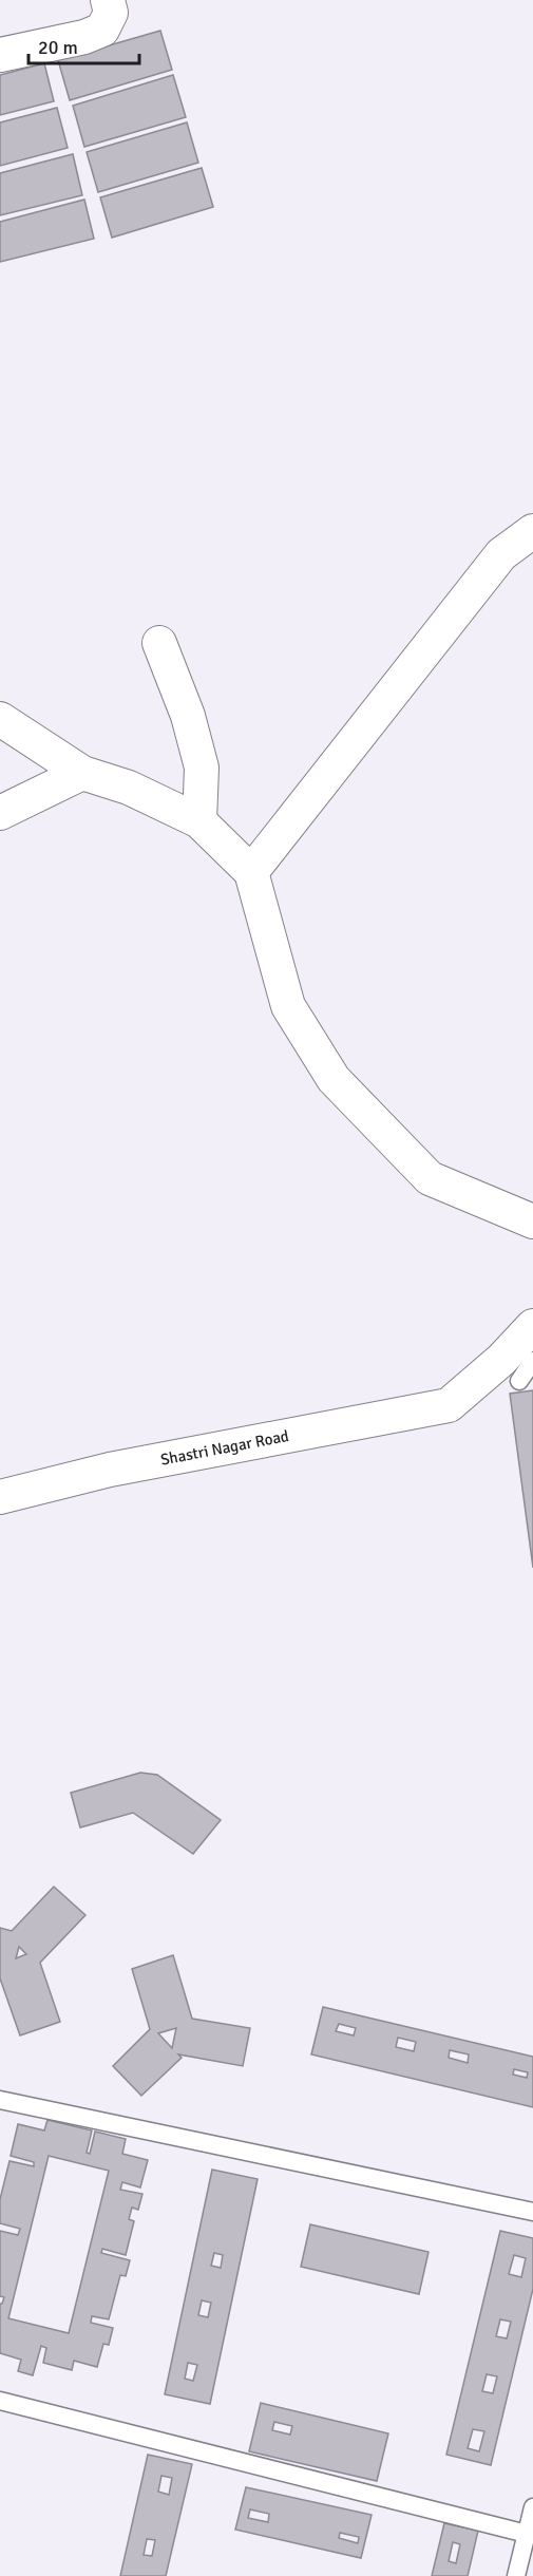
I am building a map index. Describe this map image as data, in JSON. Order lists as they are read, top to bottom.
{
  "streets": {
    "street": ["Shastri Nagar Road"]
  },
  "scale_bar": "20 m"
}
